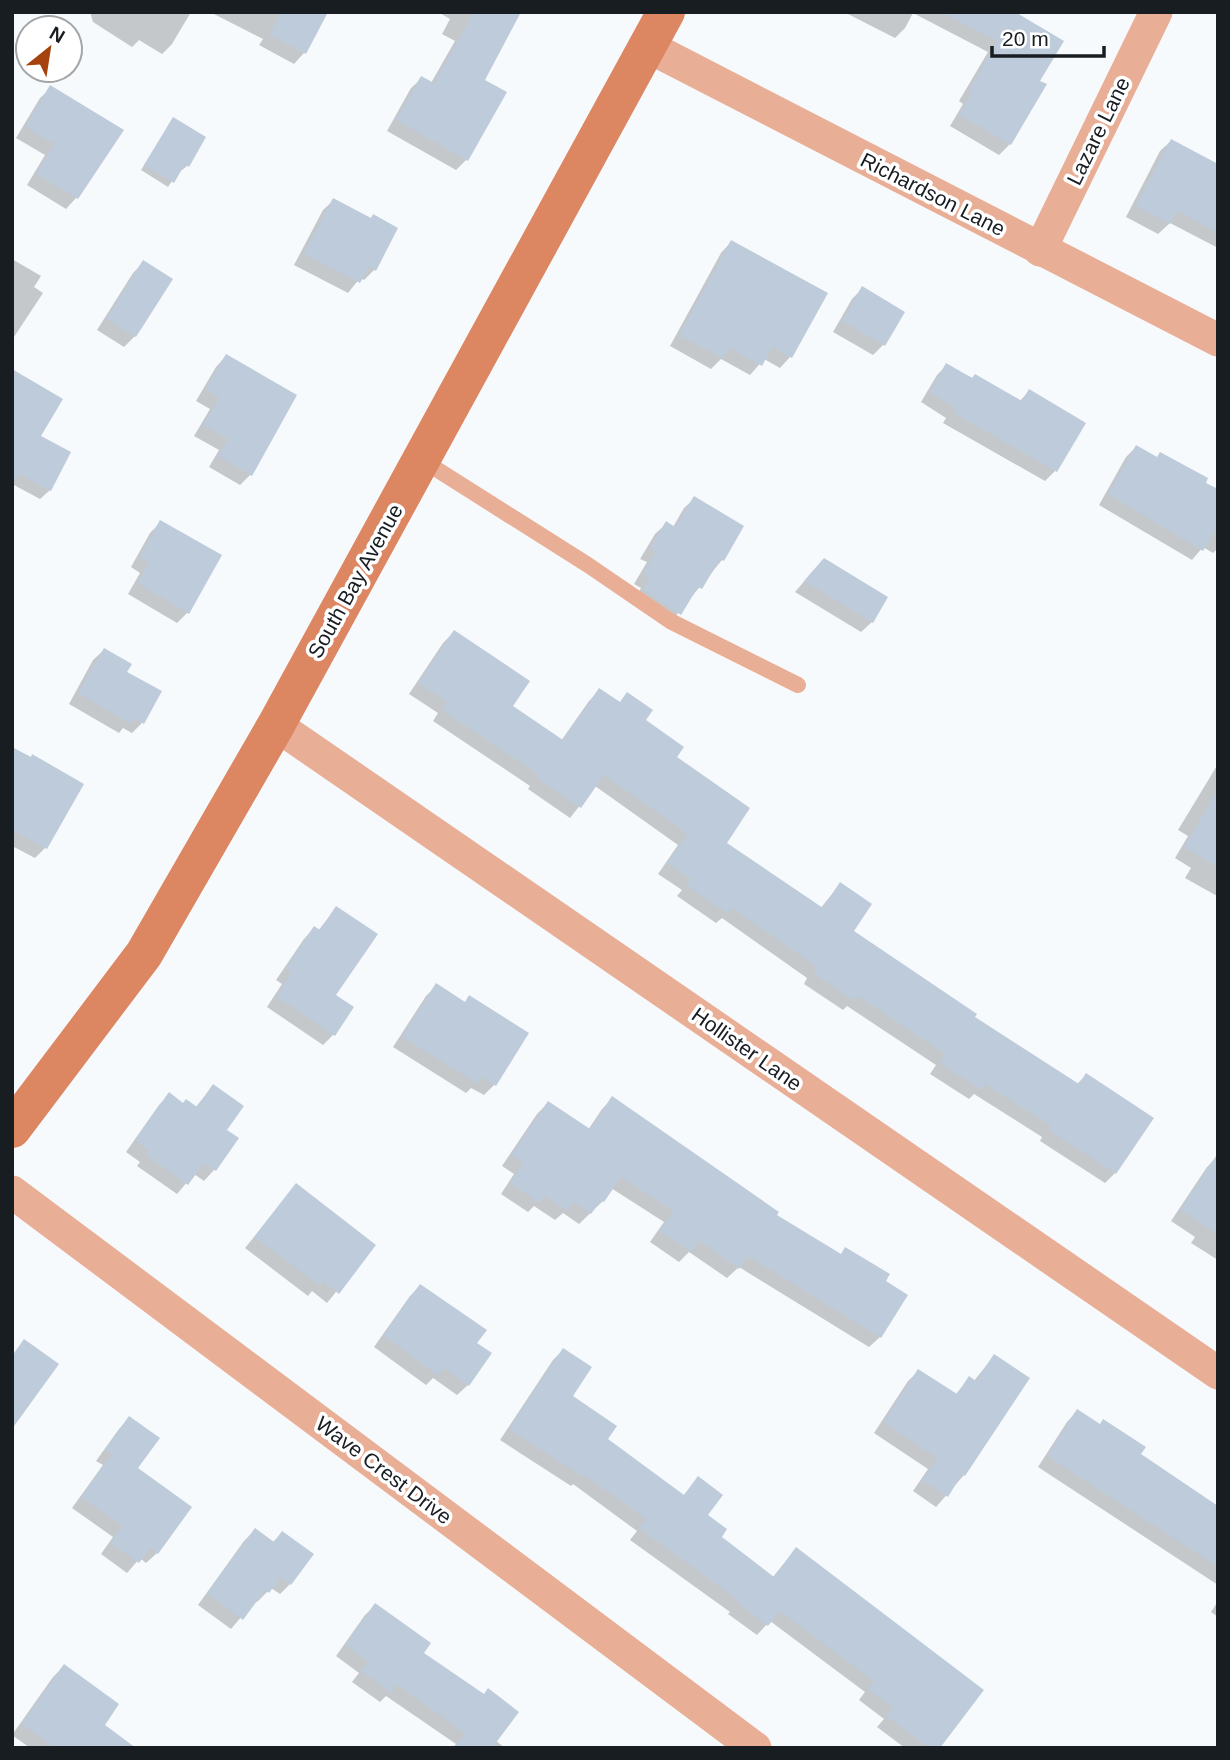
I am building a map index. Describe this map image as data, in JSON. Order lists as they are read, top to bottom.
{
  "streets": {
    "street": [
      "Lazare Lane",
      "Richardson Lane",
      "South Bay Avenue",
      "Hollister Lane",
      "Wave Crest Drive"
    ]
  },
  "crossings": [
    ["Lazare Lane", "Richardson Lane"],
    ["Richardson Lane", "South Bay Avenue"],
    ["South Bay Avenue", "Hollister Lane"]
  ],
  "scale_bar": "20 m",
  "north": "top right"
}
